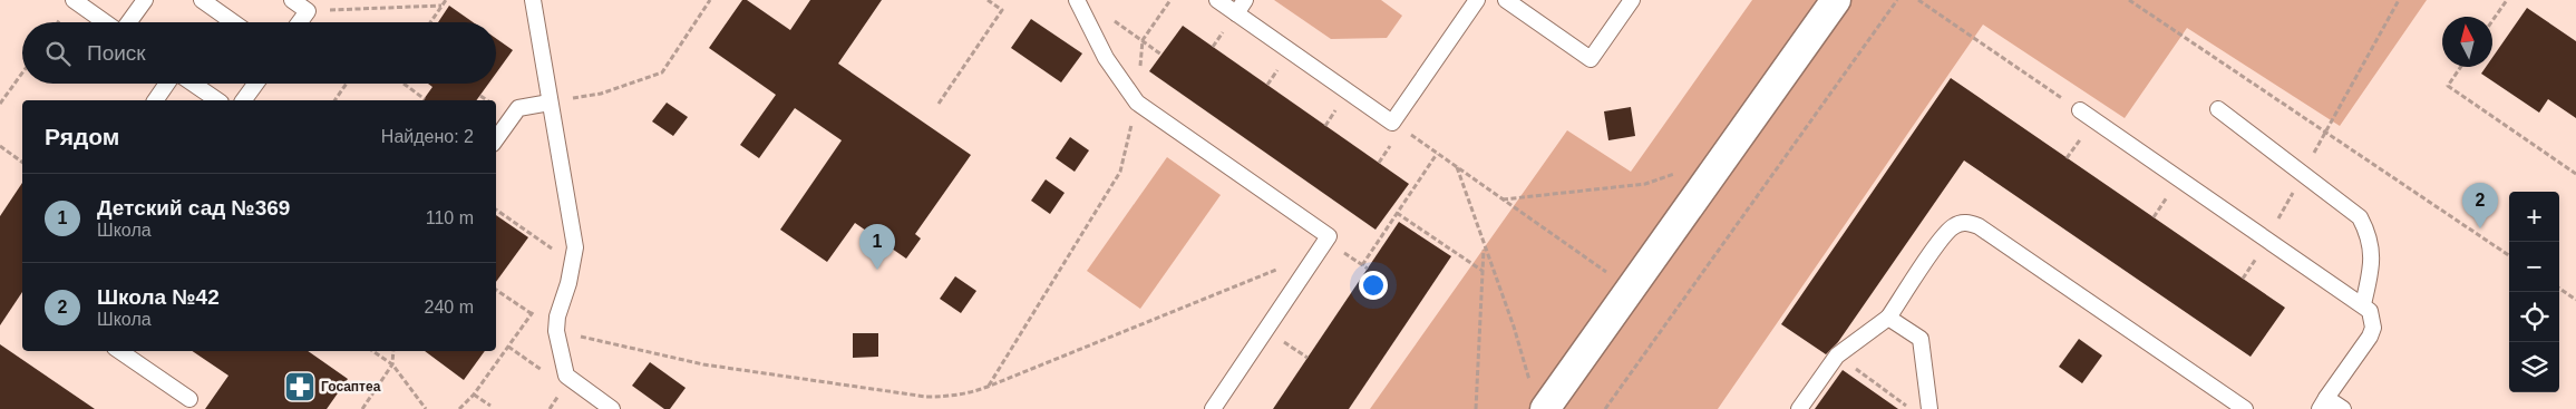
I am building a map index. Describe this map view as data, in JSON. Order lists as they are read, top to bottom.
{
  "places": {
    "pharmacy": ["Госаптеа"]
  },
  "north": "top",
  "page": {
    "search": "Поиск",
    "heading": ["Рядом", "Найдено: 2"],
    "list": [
      {
        "mark": "1",
        "name": "Детский сад №369",
        "note": "Школа",
        "value": "110 m"
      },
      {
        "mark": "2",
        "name": "Школа №42",
        "note": "Школа",
        "value": "240 m"
      }
    ],
    "pins": ["2", "1"],
    "map_buttons": ["+", "−"]
  }
}
